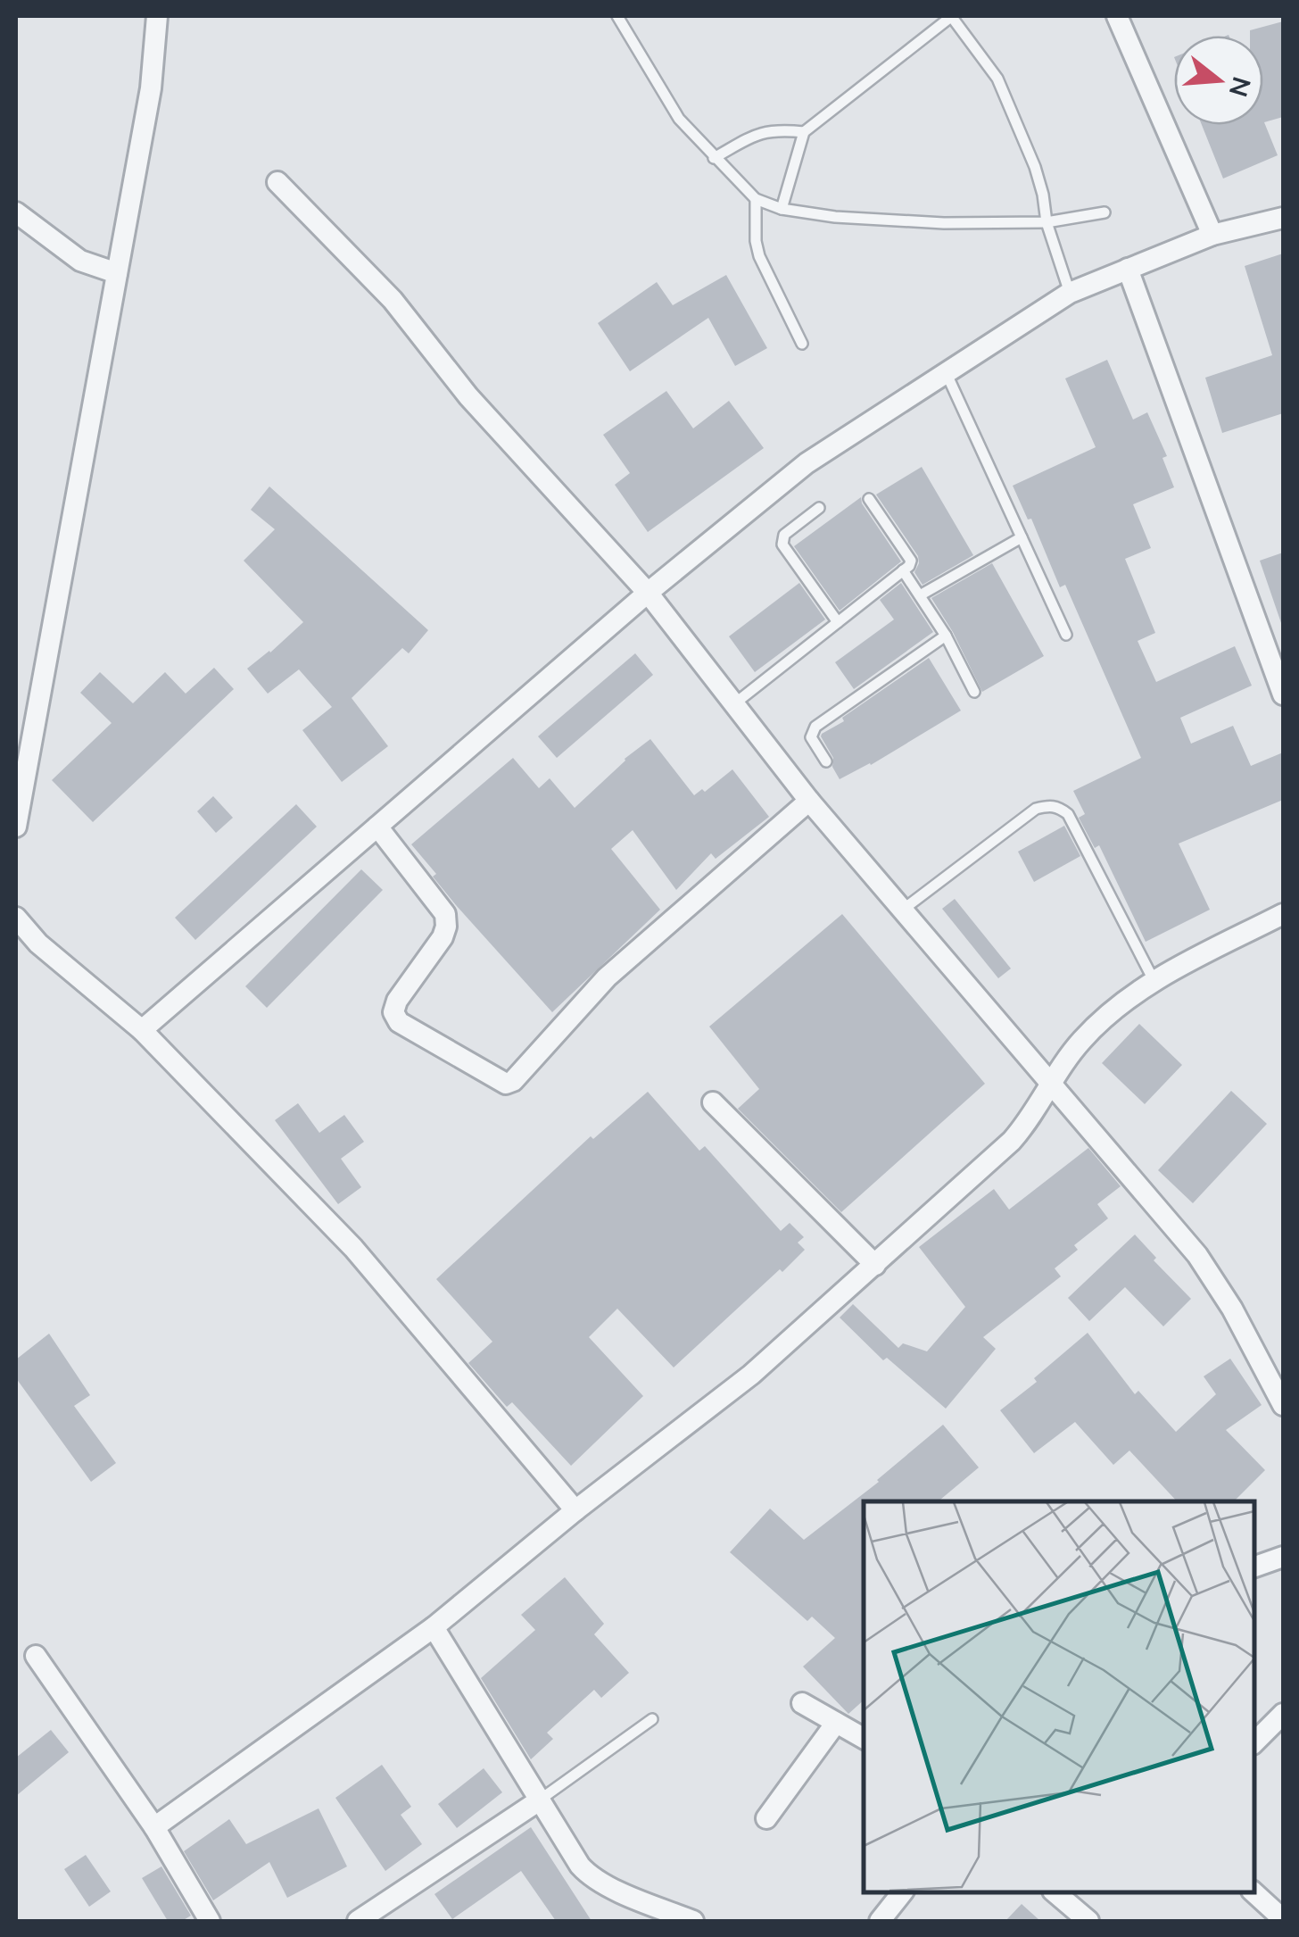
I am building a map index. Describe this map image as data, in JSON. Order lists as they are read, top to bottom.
{
  "north": "right"
}
